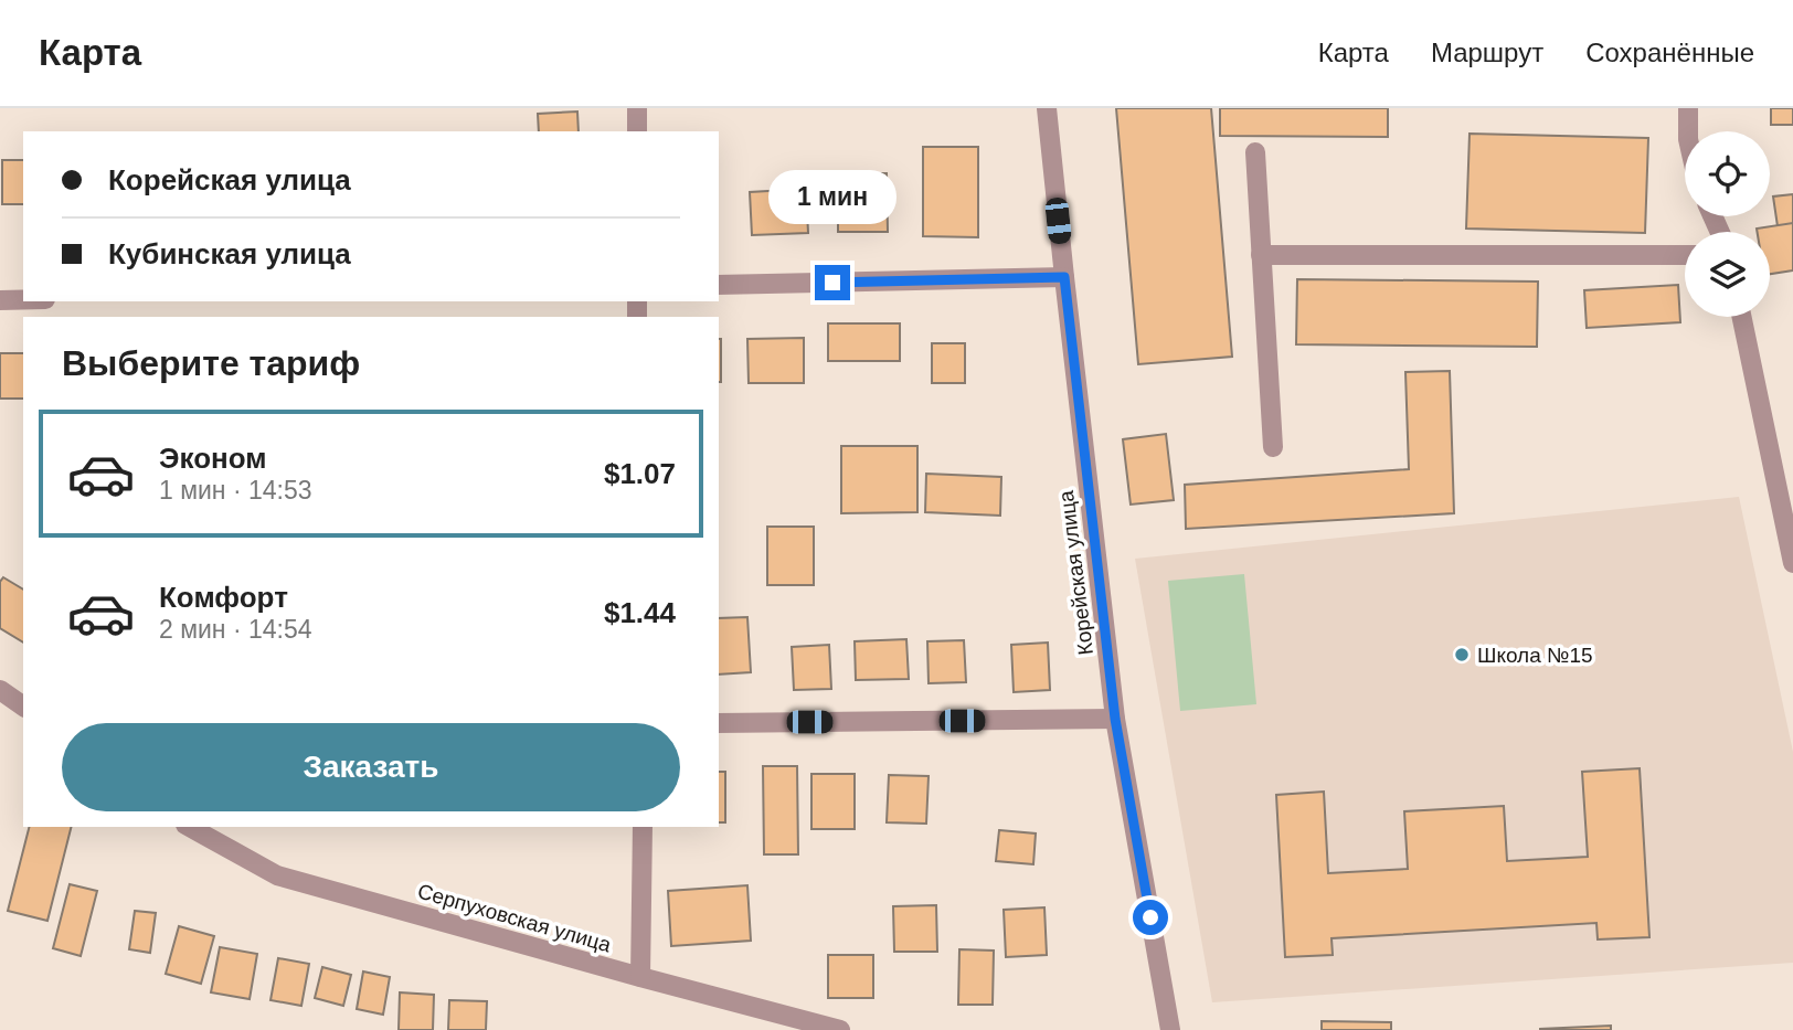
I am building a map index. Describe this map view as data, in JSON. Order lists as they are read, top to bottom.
{
  "streets": {
    "street": ["Корейская улица", "Серпуховская улица"]
  },
  "places": ["Школа №15"],
  "page": {
    "header": "Карта",
    "nav": ["Карта", "Маршрут", "Сохранённые"],
    "banner": ["Корейская улица", "Кубинская улица"],
    "bubble": "1 мин",
    "heading": "Выберите тариф",
    "list": [
      {
        "name": "Эконом",
        "note": "1 мин · 14:53",
        "value": "$1.07"
      },
      {
        "name": "Комфорт",
        "note": "2 мин · 14:54",
        "value": "$1.44"
      }
    ],
    "buttons": "Заказать"
  }
}
